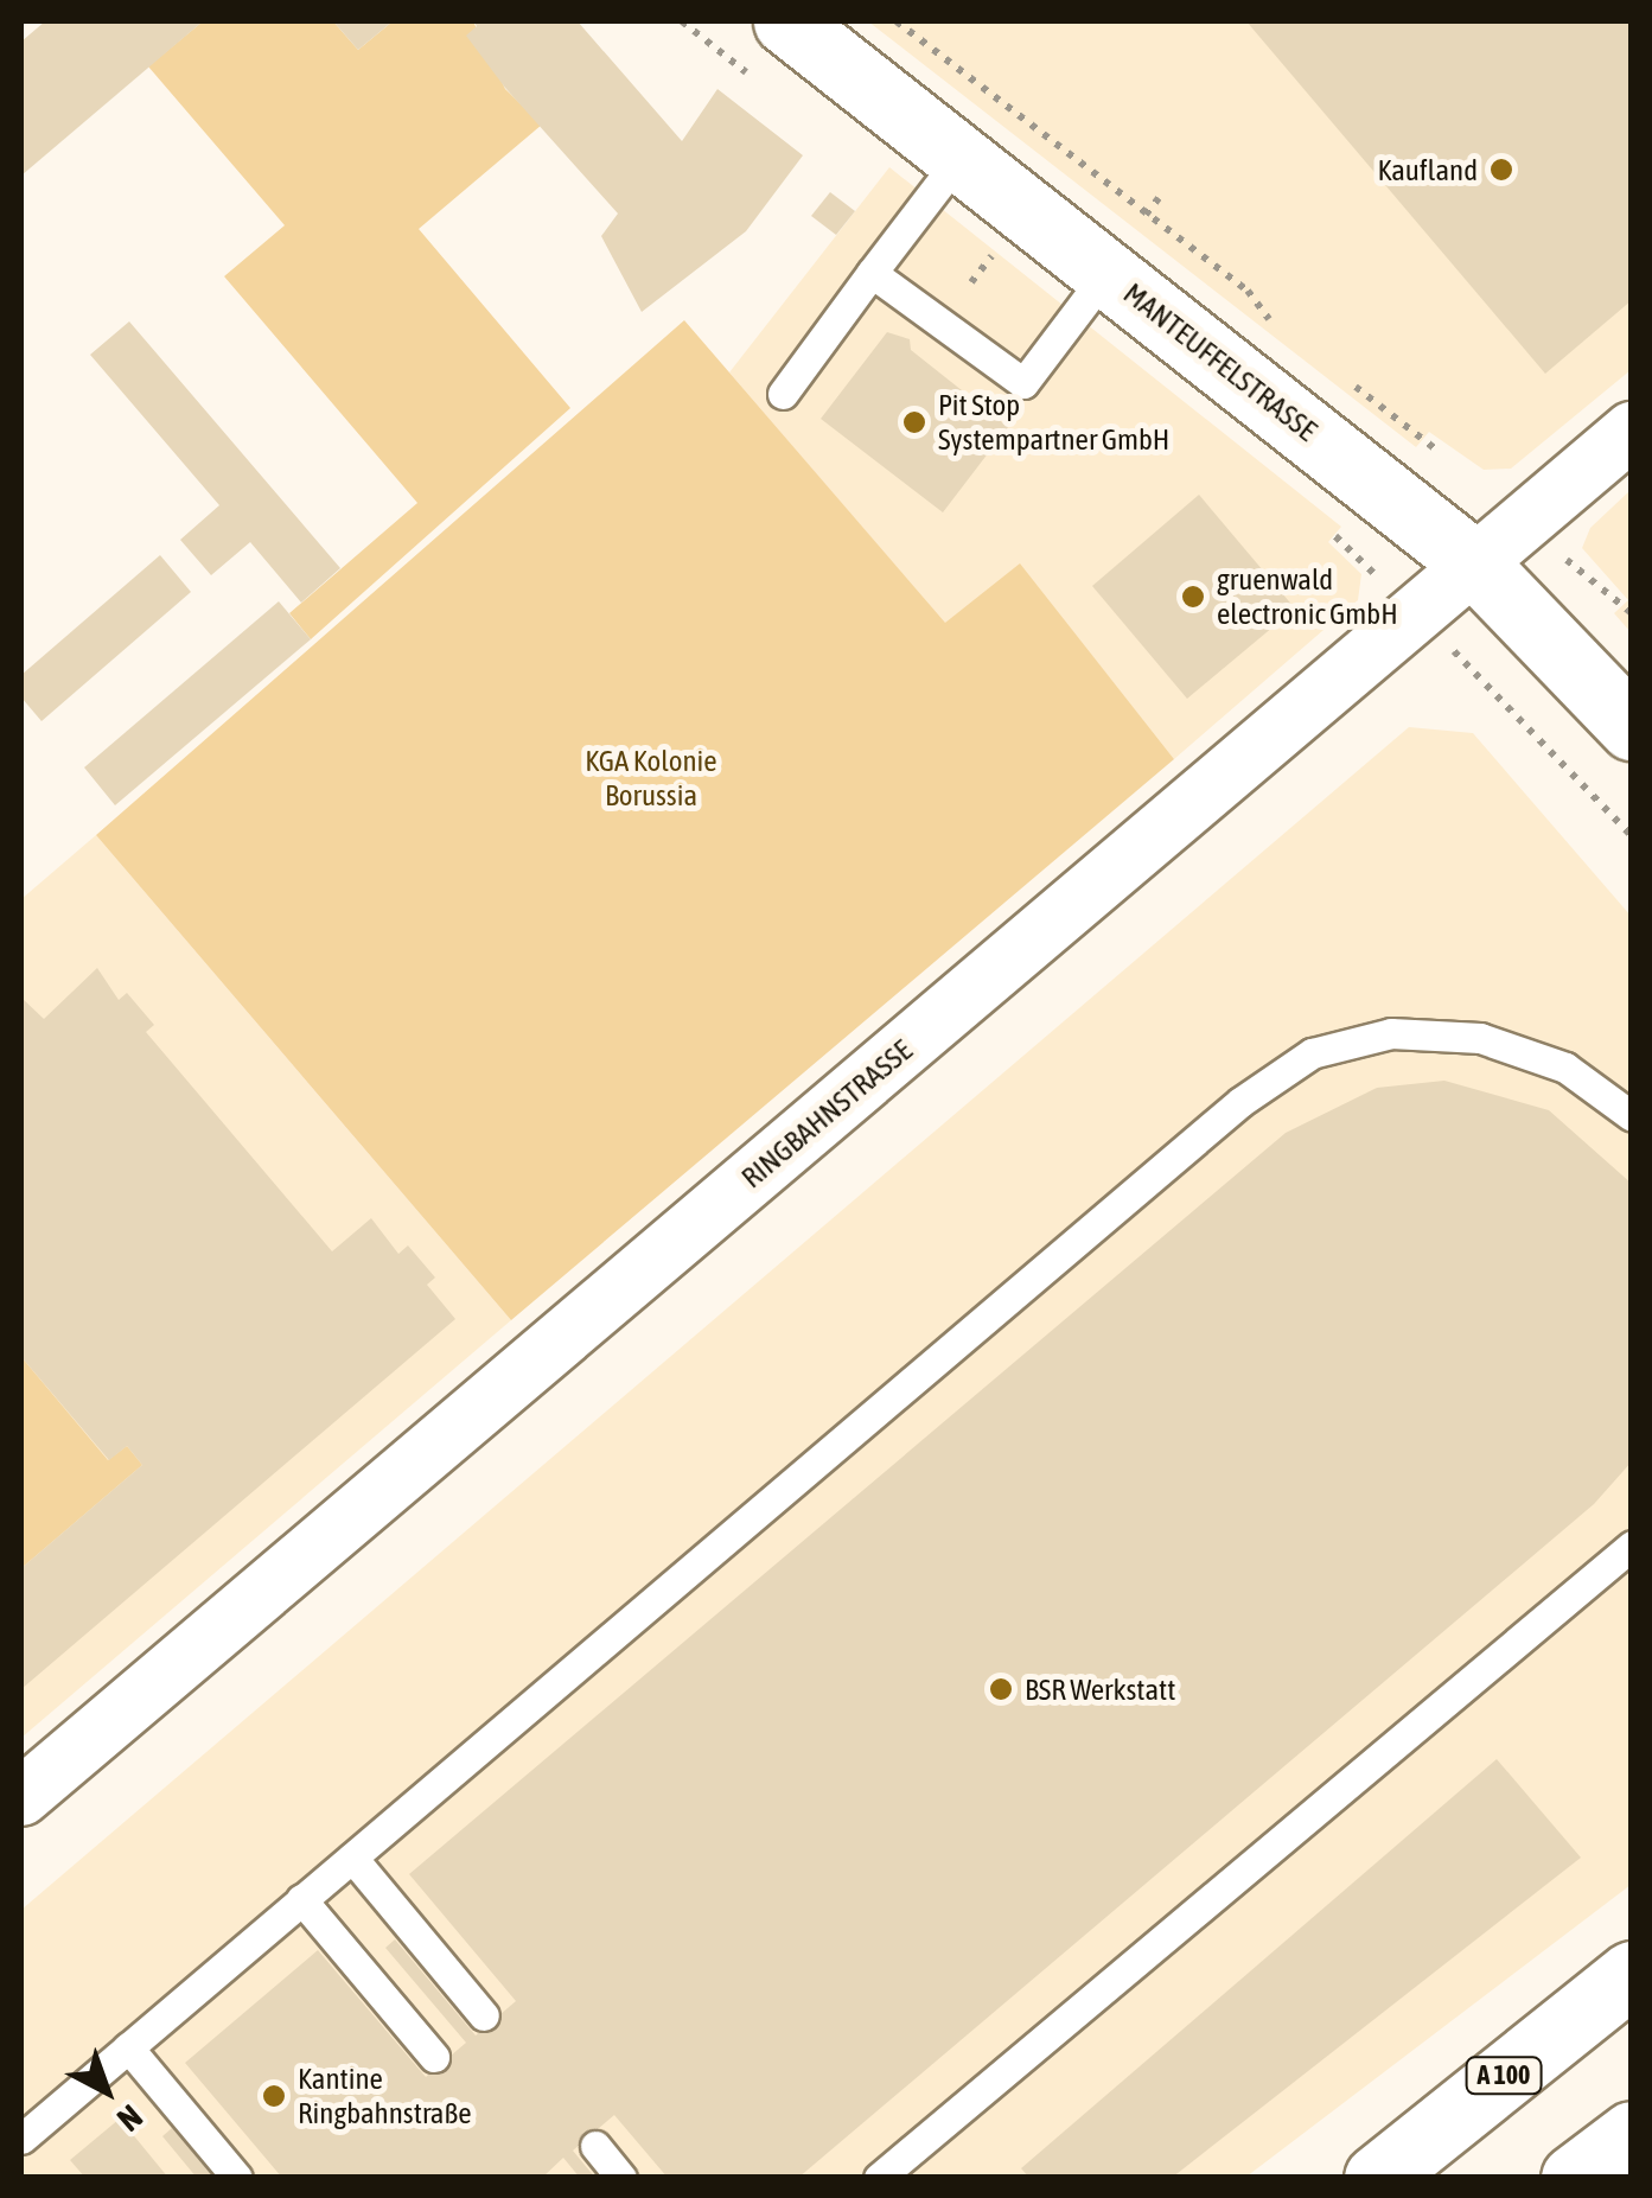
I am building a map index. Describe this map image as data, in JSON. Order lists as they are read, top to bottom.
{
  "streets": {
    "main road": ["MANTEUFFELSTRASSE", "A 100"],
    "street": ["RINGBAHNSTRASSE"]
  },
  "crossings": [
    ["MANTEUFFELSTRASSE", "RINGBAHNSTRASSE"]
  ],
  "parks": ["KGA Kolonie Borussia"],
  "places": [
    "Kaufland",
    "Pit Stop Systempartner GmbH",
    "gruenwald electronic GmbH",
    "BSR Werkstatt",
    "Kantine Ringbahnstraße"
  ],
  "north": "bottom right"
}
